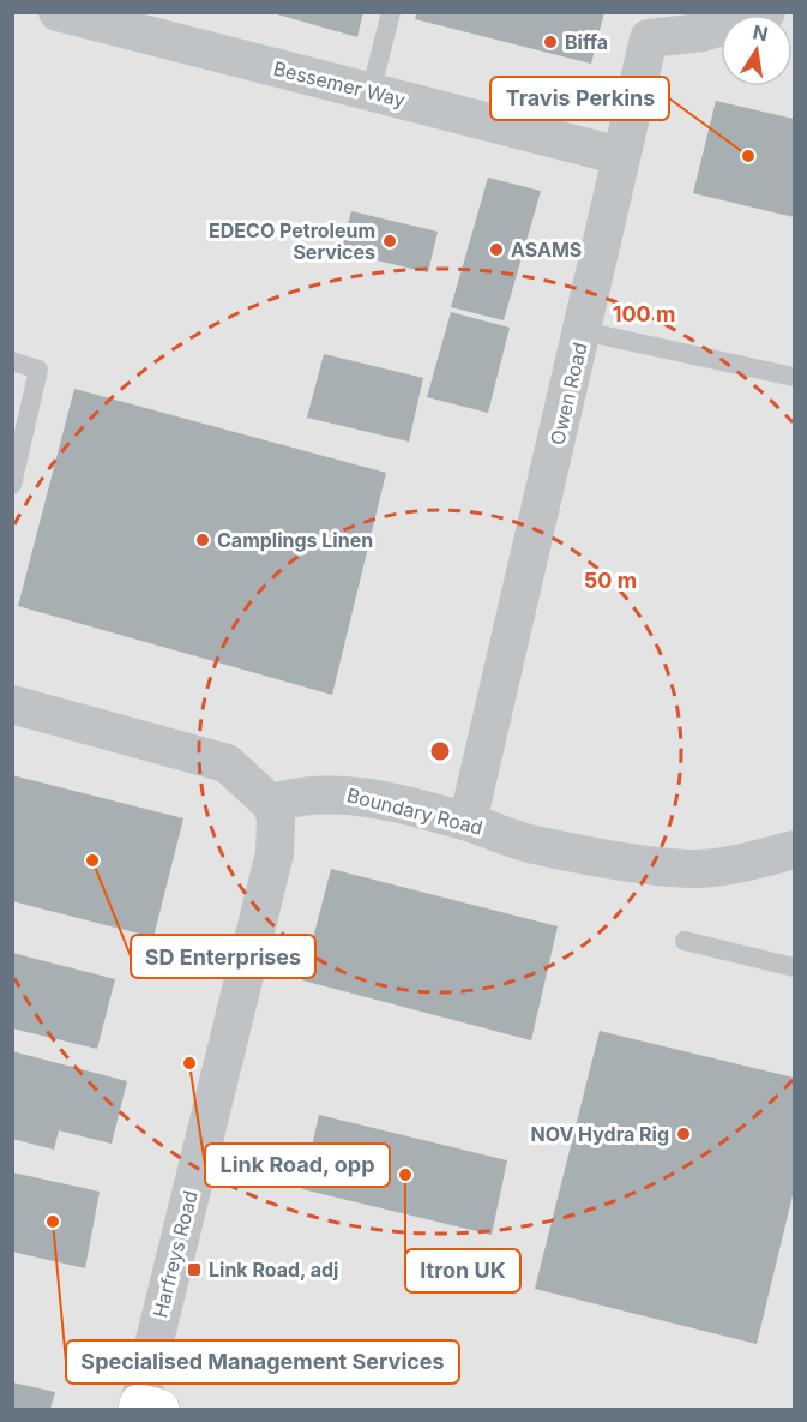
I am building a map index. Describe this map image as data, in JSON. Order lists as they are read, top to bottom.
{
  "streets": {
    "street": [
      "Bessemer Way",
      "Owen Road",
      "Boundary Road",
      "Harfreys Road"
    ]
  },
  "crossings": [
    ["Bessemer Way", "Owen Road"],
    ["Owen Road", "Boundary Road"],
    ["Boundary Road", "Harfreys Road"]
  ],
  "places": {
    "other": [
      "Biffa",
      "Travis Perkins",
      "EDECO Petroleum Services",
      "ASAMS",
      "Camplings Linen",
      "SD Enterprises",
      "Link Road, opp",
      "NOV Hydra Rig",
      "Itron UK",
      "Specialised Management Services"
    ],
    "transit": ["Link Road, adj"]
  },
  "north": "top",
  "rings": ["100 m", "50 m"]
}
